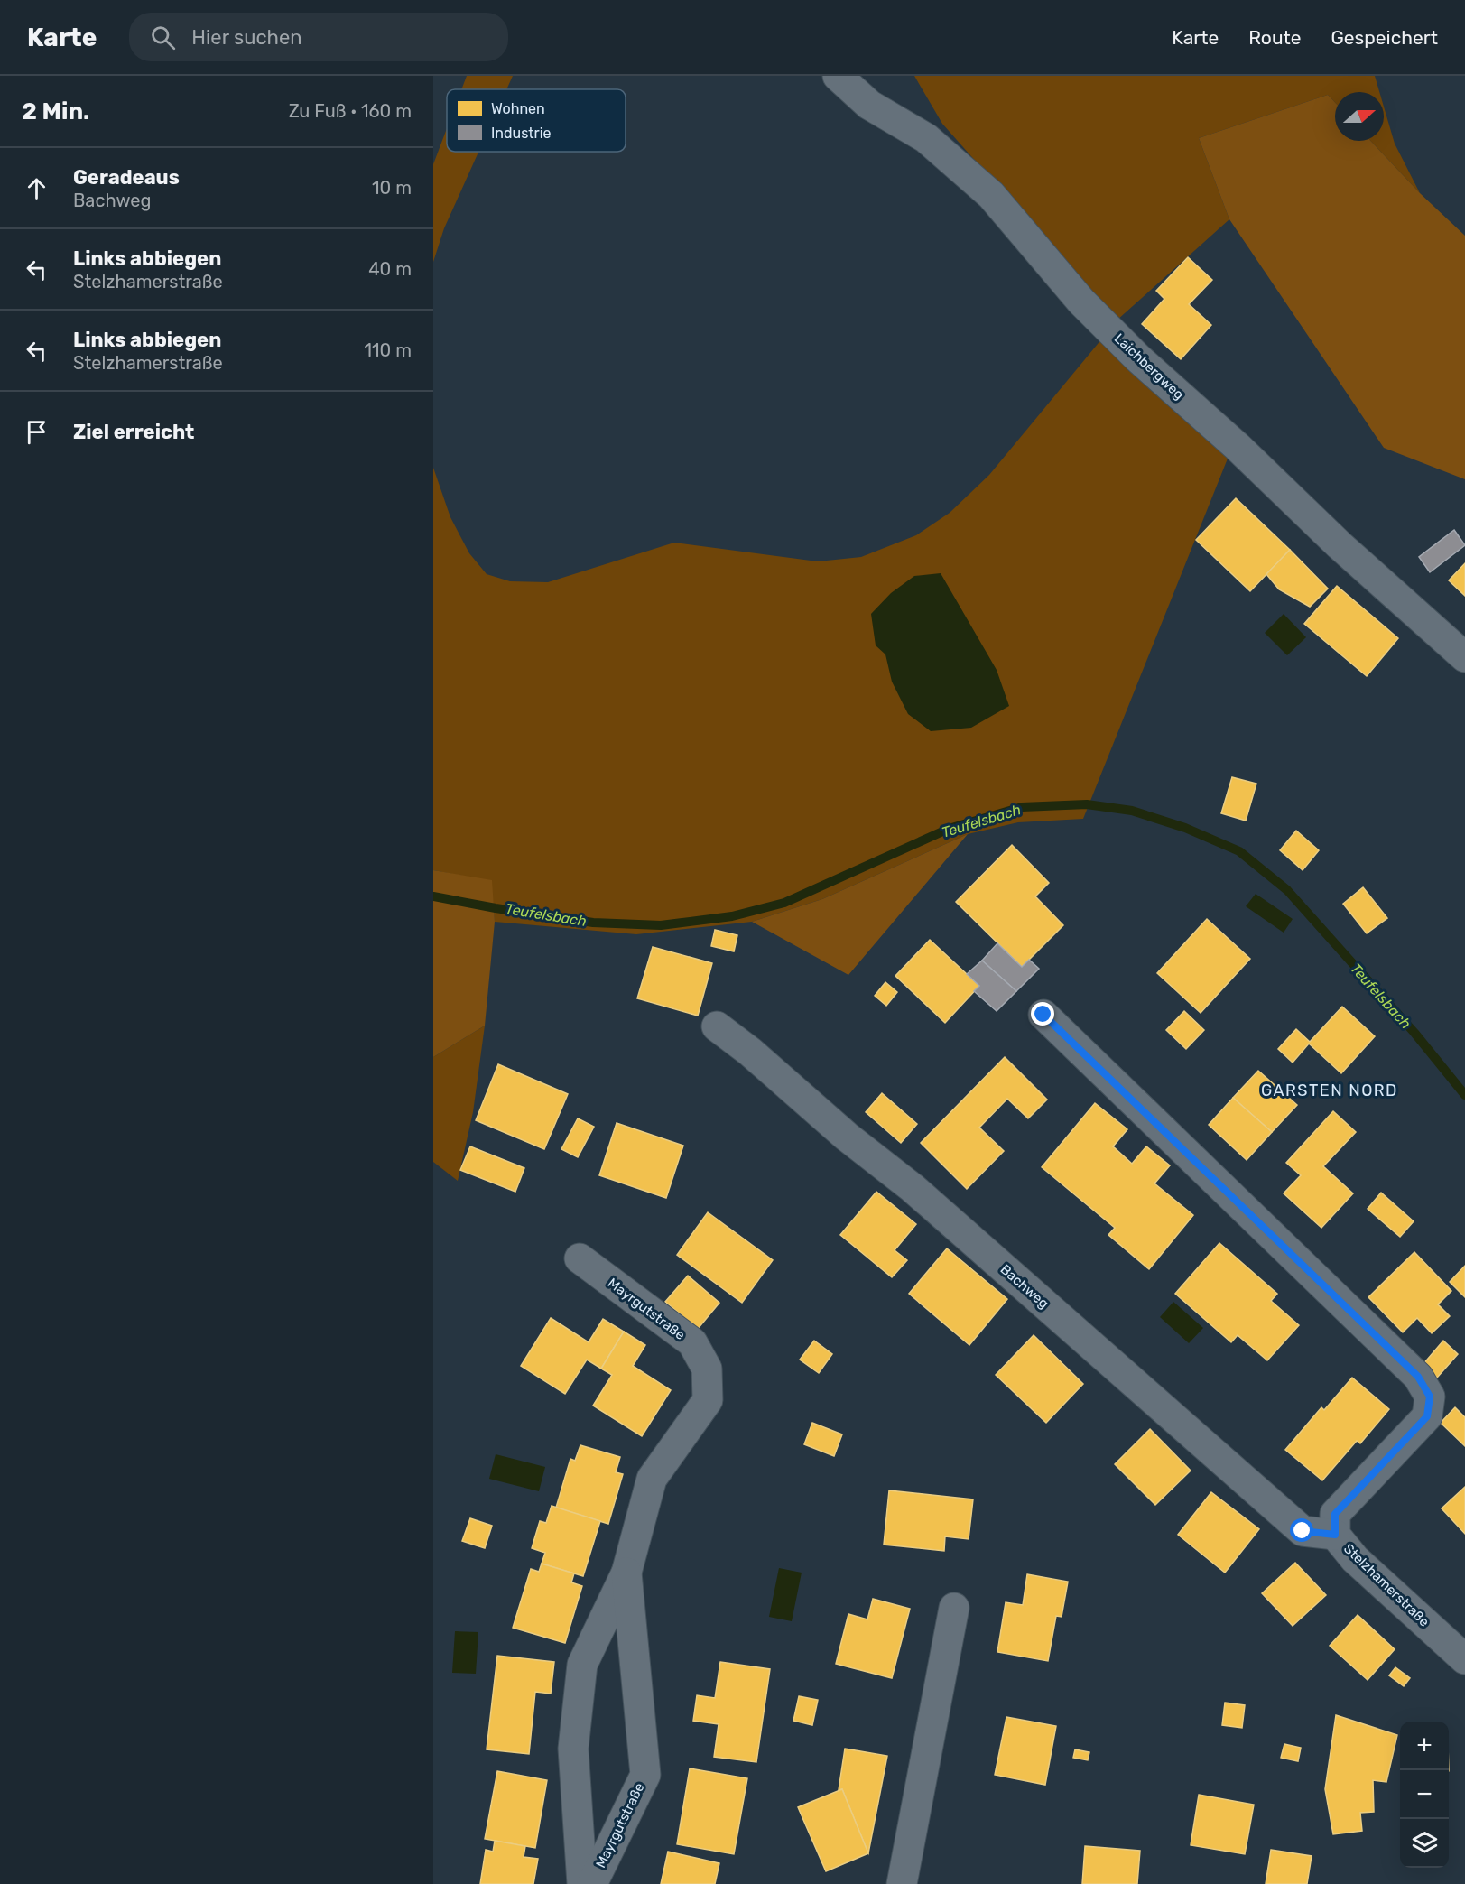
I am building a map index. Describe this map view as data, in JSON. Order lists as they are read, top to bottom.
{
  "streets": {
    "street": [
      "Laichbergweg",
      "Bachweg",
      "Mayrgutstraße",
      "Stelzhamerstraße"
    ]
  },
  "crossings": [
    ["Bachweg", "Stelzhamerstraße"]
  ],
  "districts": ["GARSTEN NORD"],
  "water": ["Teufelsbach"],
  "legend": ["Wohnen", "Industrie"],
  "north": "right",
  "page": {
    "header": "Karte",
    "search": "Hier suchen",
    "nav": ["Karte", "Route", "Gespeichert"],
    "heading": ["2 Min.", "Zu Fuß · 160 m"],
    "list": [
      ["Geradeaus", "Bachweg", "10 m"],
      ["Links abbiegen", "Stelzhamerstraße", "40 m"],
      ["Links abbiegen", "Stelzhamerstraße", "110 m"],
      "Ziel erreicht"
    ],
    "map_buttons": ["+", "−"]
  }
}
